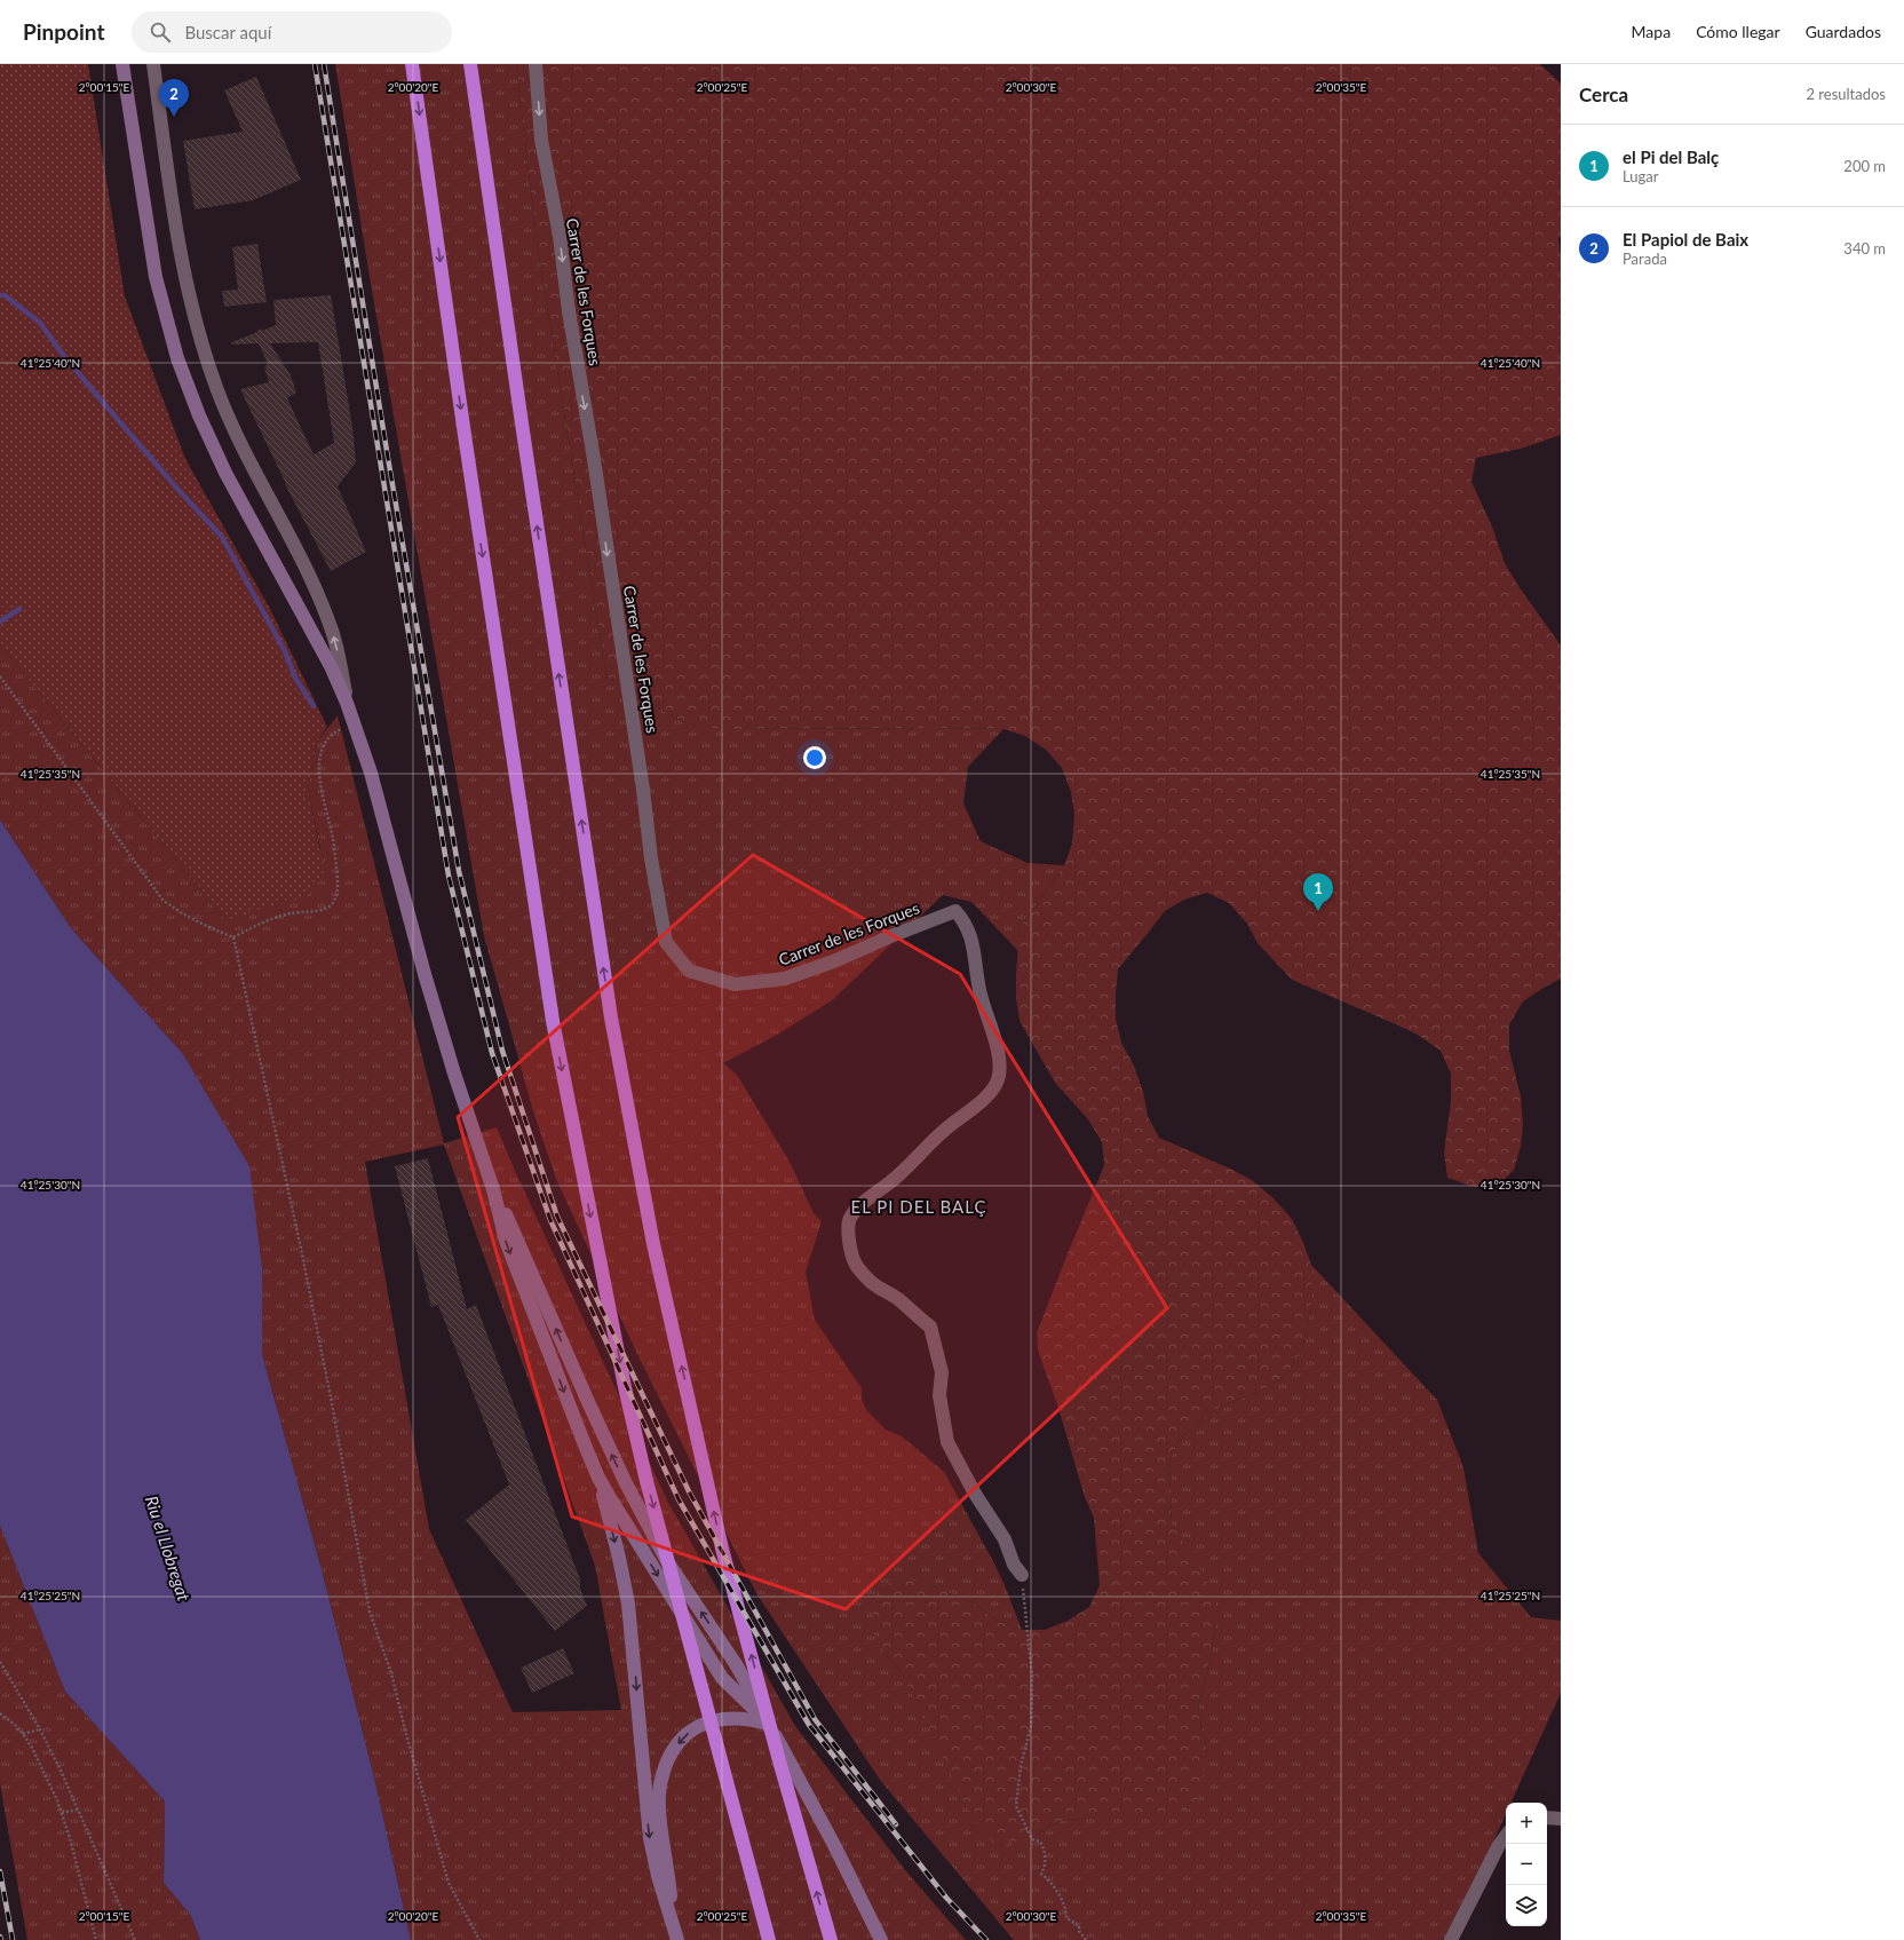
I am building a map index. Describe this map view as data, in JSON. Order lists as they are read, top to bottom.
{
  "streets": {
    "street": ["Carrer de les Forques"]
  },
  "districts": ["EL PI DEL BALÇ"],
  "water": ["Riu el Llobregat"],
  "page": {
    "header": "Pinpoint",
    "search": "Buscar aquí",
    "nav": ["Mapa", "Cómo llegar", "Guardados"],
    "heading": ["Cerca", "2 resultados"],
    "pins": ["2", "1"],
    "list": [
      {
        "mark": "1",
        "name": "el Pi del Balç",
        "note": "Lugar",
        "value": "200 m"
      },
      {
        "mark": "2",
        "name": "El Papiol de Baix",
        "note": "Parada",
        "value": "340 m"
      }
    ],
    "map_buttons": ["+", "−"]
  },
  "coordinates": [
    "2°00'15\"E",
    "2°00'20\"E",
    "2°00'25\"E",
    "2°00'30\"E",
    "2°00'35\"E",
    "41°25'40\"N",
    "41°25'35\"N",
    "41°25'30\"N",
    "41°25'25\"N"
  ]
}
